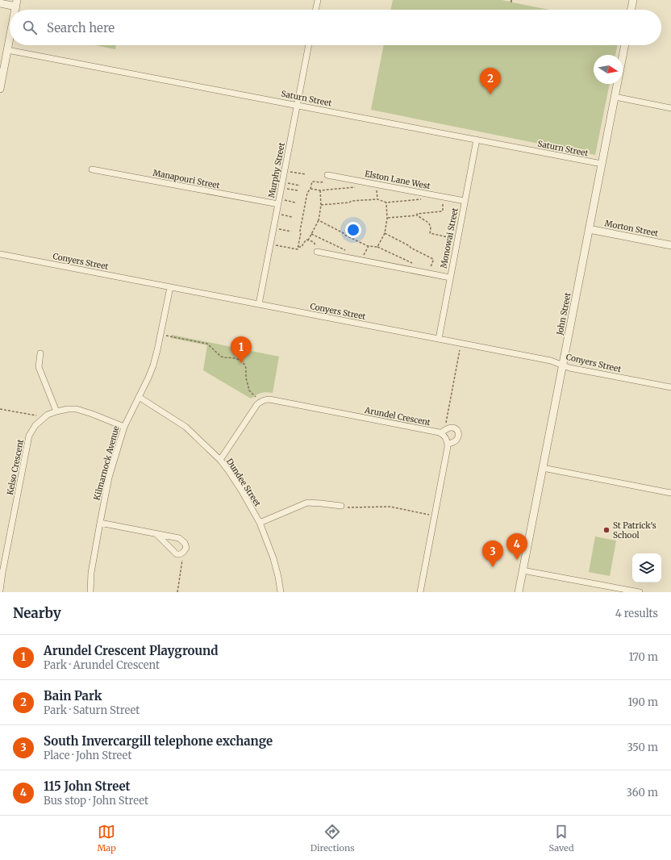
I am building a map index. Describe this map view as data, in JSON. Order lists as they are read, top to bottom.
{
  "streets": {
    "street": [
      "Saturn Street",
      "Murphy Street",
      "Manapouri Street",
      "Elston Lane West",
      "Morton Street",
      "Monowai Street",
      "Conyers Street",
      "John Street",
      "Arundel Crescent",
      "Kilmarnock Avenue",
      "Kelso Crescent",
      "Dundee Street"
    ]
  },
  "crossings": [
    ["Saturn Street", "Murphy Street"],
    ["Saturn Street", "Monowai Street"],
    ["Saturn Street", "John Street"],
    ["Murphy Street", "Manapouri Street"],
    ["Murphy Street", "Conyers Street"],
    ["Elston Lane West", "Monowai Street"],
    ["Morton Street", "John Street"],
    ["Monowai Street", "Conyers Street"],
    ["Conyers Street", "John Street"],
    ["Conyers Street", "Kilmarnock Avenue"],
    ["Kilmarnock Avenue", "Kelso Crescent"],
    ["Kilmarnock Avenue", "Dundee Street"]
  ],
  "places": ["St Patrick's School"],
  "north": "right",
  "page": {
    "search": "Search here",
    "pins": [
      "2",
      "1",
      "4",
      "3"
    ],
    "heading": ["Nearby", "4 results"],
    "list": [
      {
        "mark": "1",
        "name": "Arundel Crescent Playground",
        "note": "Park · Arundel Crescent",
        "value": "170 m"
      },
      {
        "mark": "2",
        "name": "Bain Park",
        "note": "Park · Saturn Street",
        "value": "190 m"
      },
      {
        "mark": "3",
        "name": "South Invercargill telephone exchange",
        "note": "Place · John Street",
        "value": "350 m"
      },
      {
        "mark": "4",
        "name": "115 John Street",
        "note": "Bus stop · John Street",
        "value": "360 m"
      }
    ],
    "nav": ["Map", "Directions", "Saved"]
  }
}
